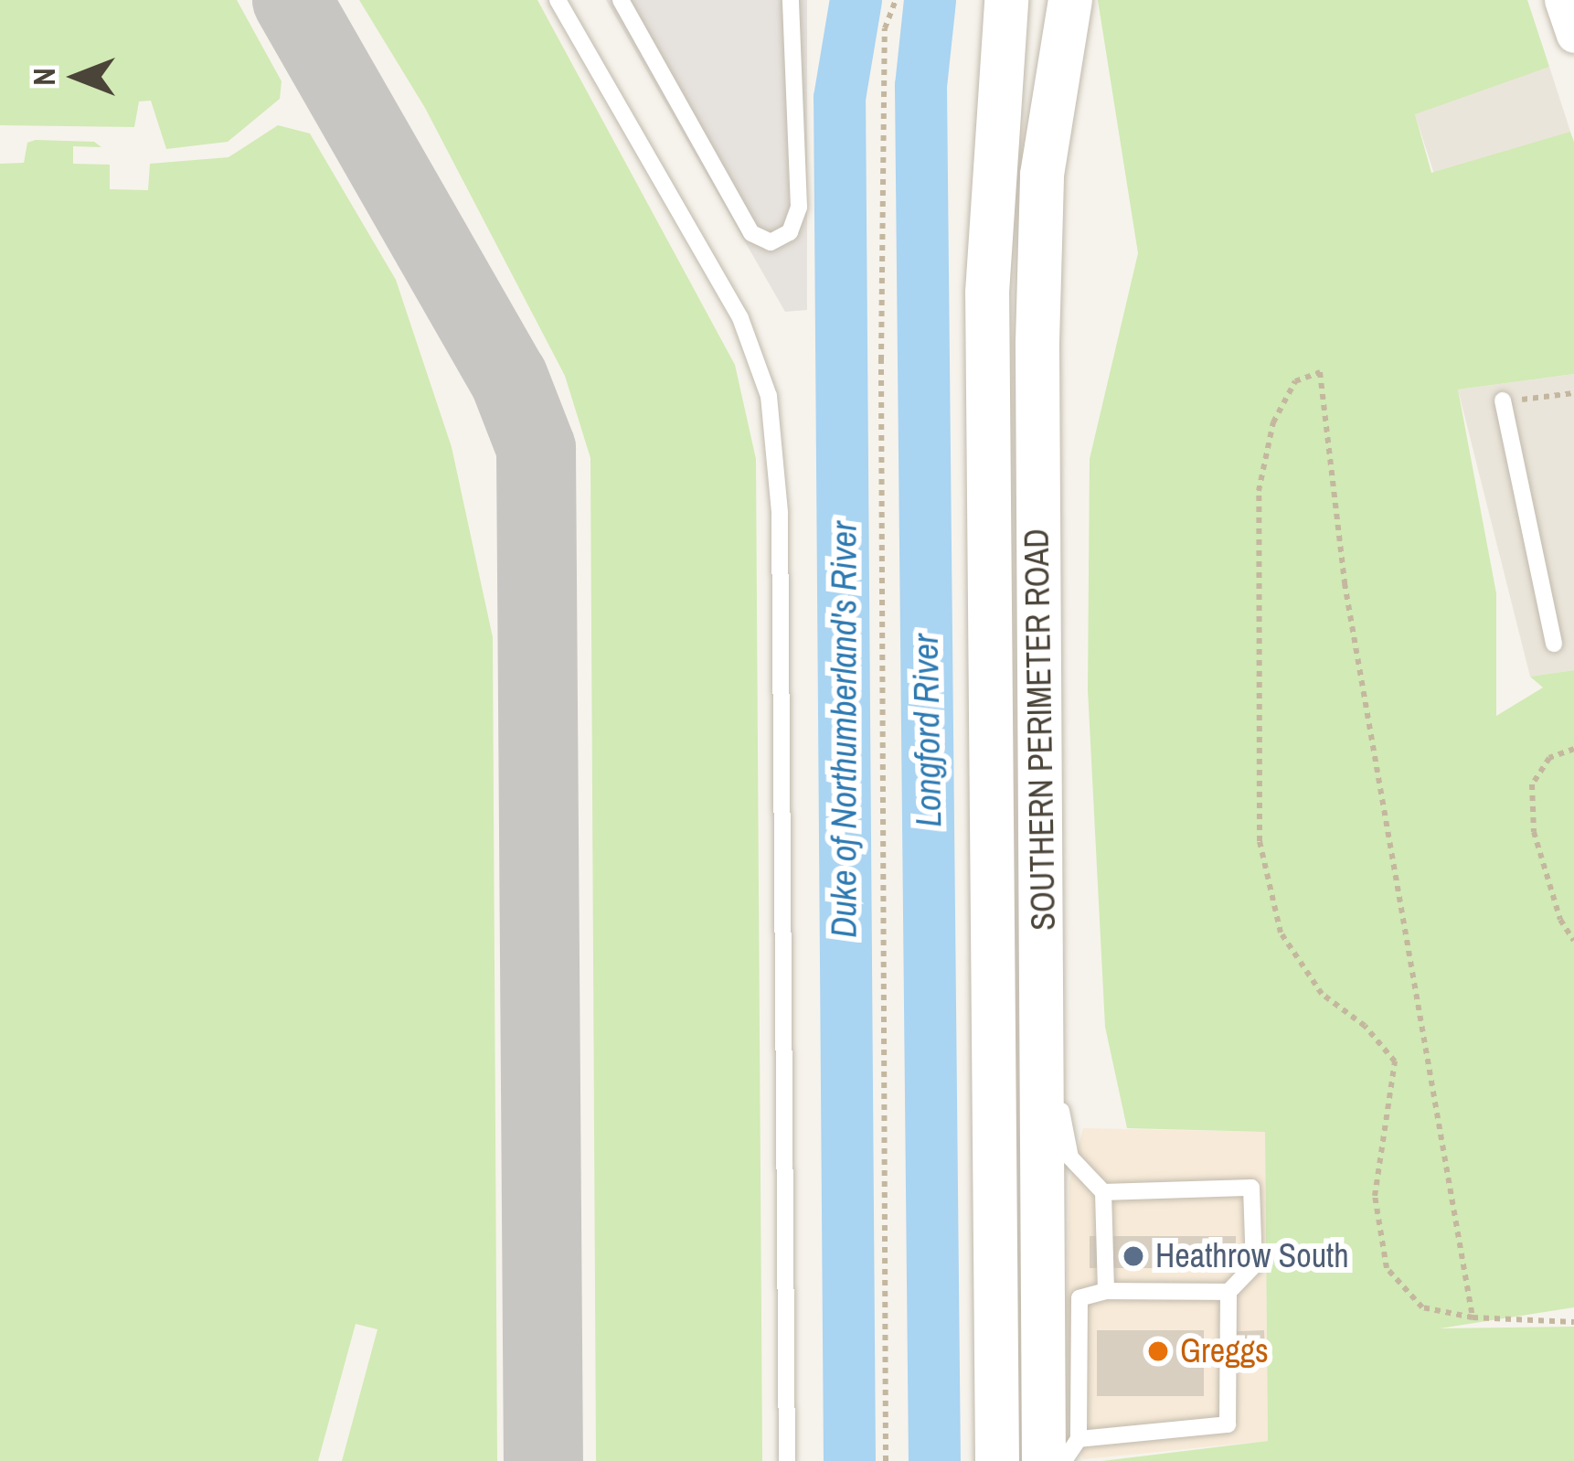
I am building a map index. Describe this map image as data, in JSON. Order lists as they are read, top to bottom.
{
  "streets": {
    "street": ["SOUTHERN PERIMETER ROAD"]
  },
  "water": ["Duke of Northumberland's River", "Longford River"],
  "places": ["Heathrow South", "Greggs"],
  "north": "left"
}
